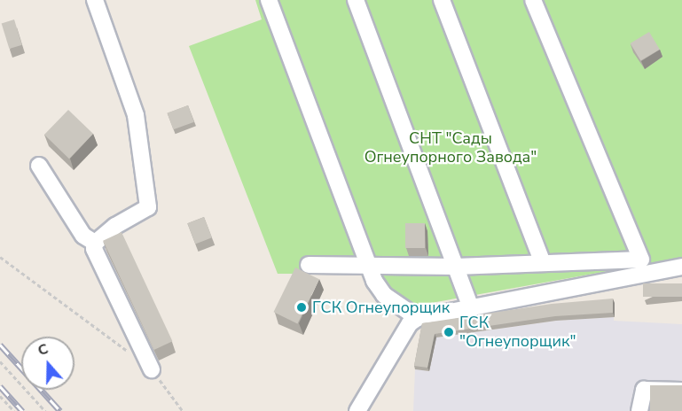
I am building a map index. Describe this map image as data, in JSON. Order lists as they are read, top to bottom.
{
  "parks": ["СНТ \"Сады Огнеупорного Завода\""],
  "places": ["ГСК Огнеупорщик", "ГСК \"Огнеупорщик\""],
  "north": "top"
}
